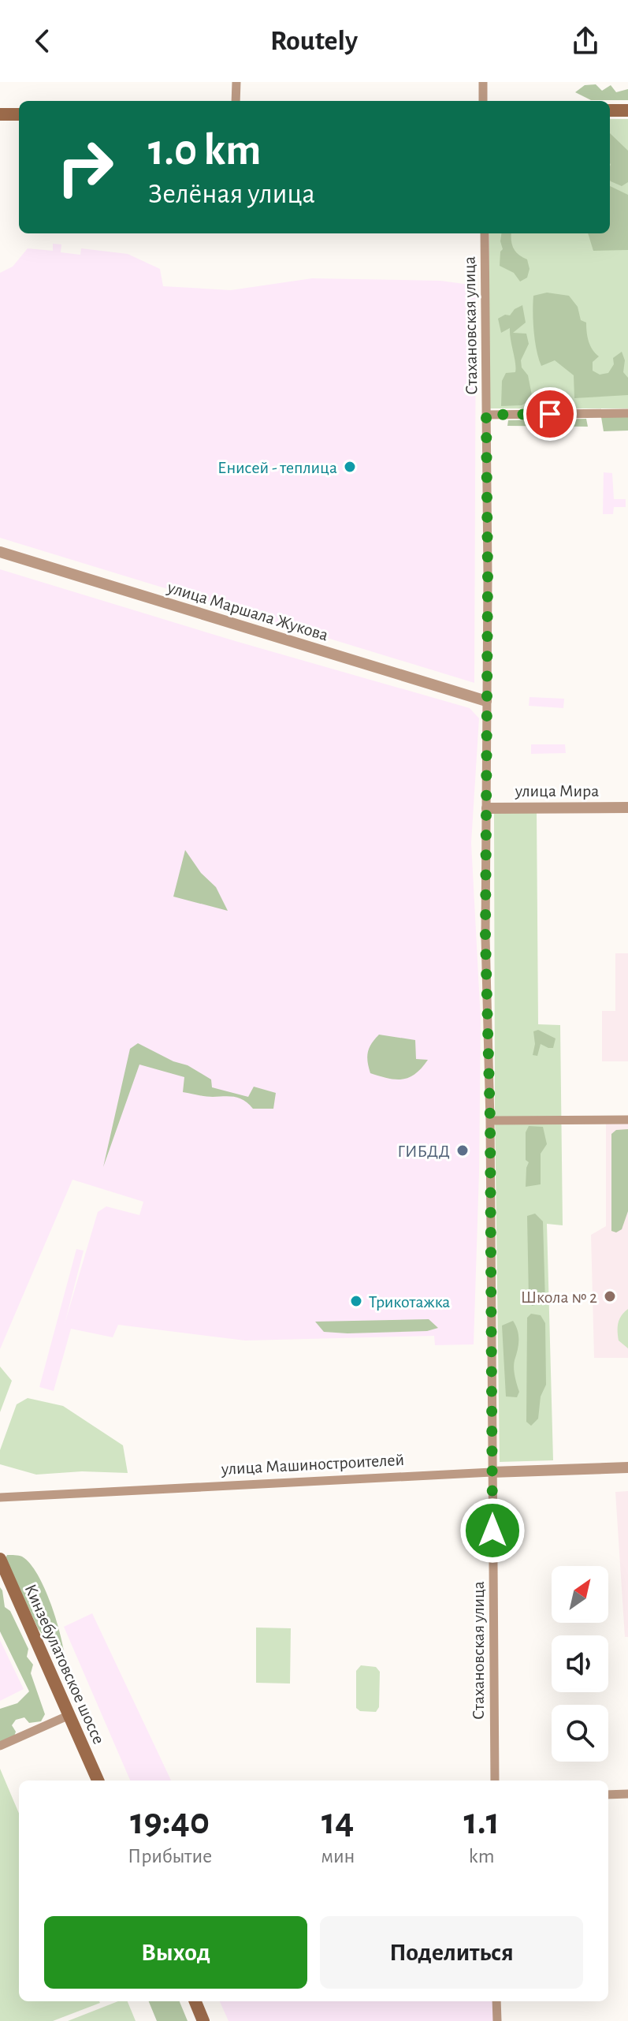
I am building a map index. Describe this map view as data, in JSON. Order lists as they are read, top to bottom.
{
  "streets": {
    "main road": ["Кинзебулатовское шоссе"],
    "street": [
      "Стахановская улица",
      "улица Маршала Жукова",
      "улица Мира",
      "улица Машиностроителей"
    ]
  },
  "crossings": [
    ["Стахановская улица", "улица Маршала Жукова"],
    ["Стахановская улица", "улица Мира"],
    ["Стахановская улица", "улица Машиностроителей"]
  ],
  "places": [
    "Енисей - теплица",
    "ГИБДД",
    "Школа № 2",
    "Трикотажка"
  ],
  "north": "top right",
  "page": {
    "header": "Routely",
    "turn": ["1.0 km", "Зелёная улица"],
    "eta": [
      "19:40",
      "Прибытие",
      "14",
      "мин",
      "1.1",
      "km"
    ],
    "buttons": ["Выход", "Поделиться"]
  }
}
